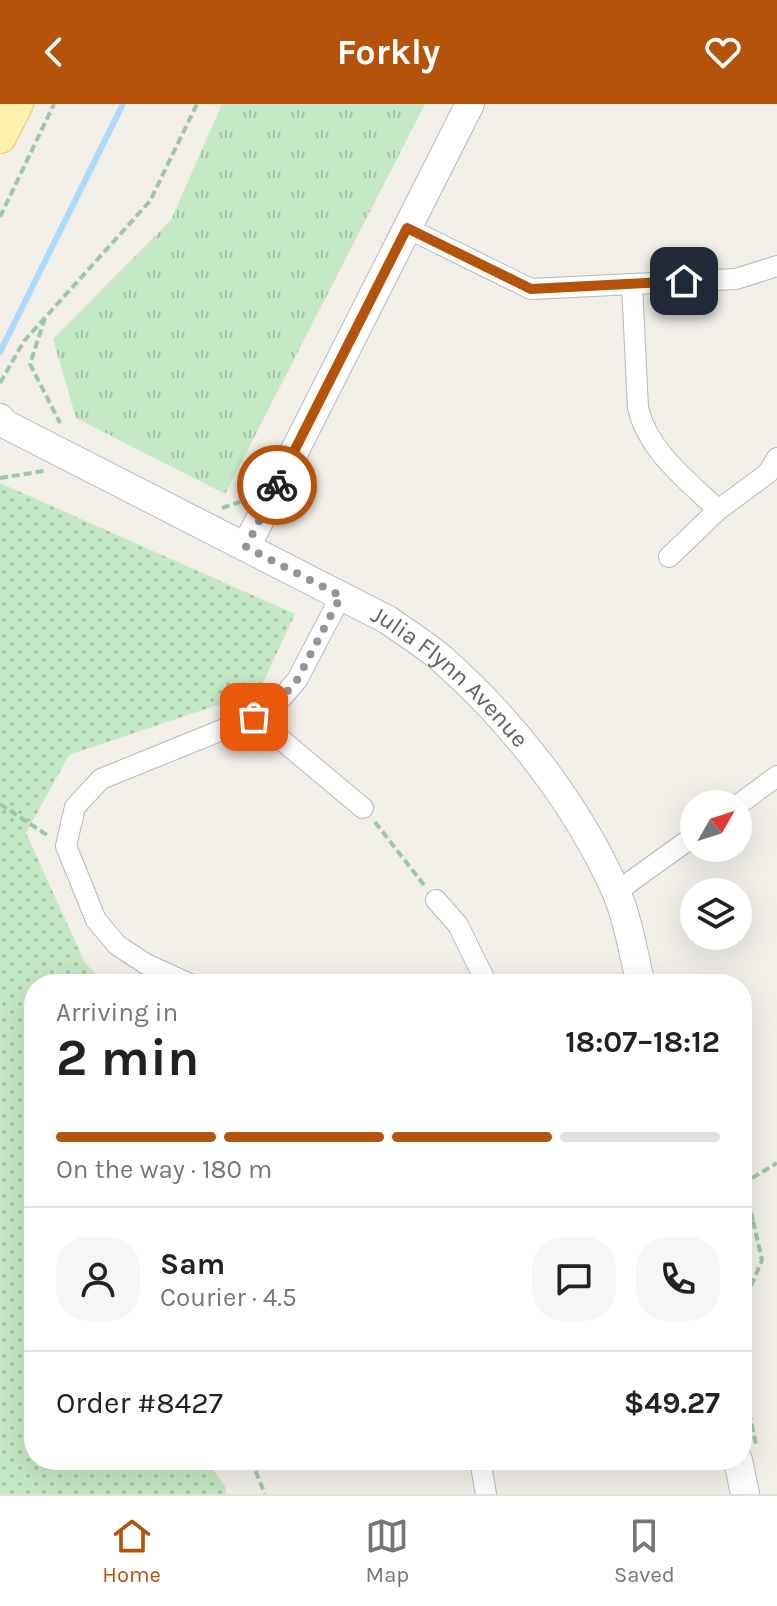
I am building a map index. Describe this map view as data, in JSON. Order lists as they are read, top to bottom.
{
  "streets": {
    "street": ["Julia Flynn Avenue"]
  },
  "north": "top right",
  "page": {
    "header": "Forkly",
    "heading": ["2 min", "Arriving in", "18:07–18:12"],
    "panel": [
      "Sam",
      "Courier · 4.5",
      "Order #8427",
      "$49.27"
    ],
    "bar": "On the way · 180 m",
    "tabs": ["Home", "Map", "Saved"]
  }
}
